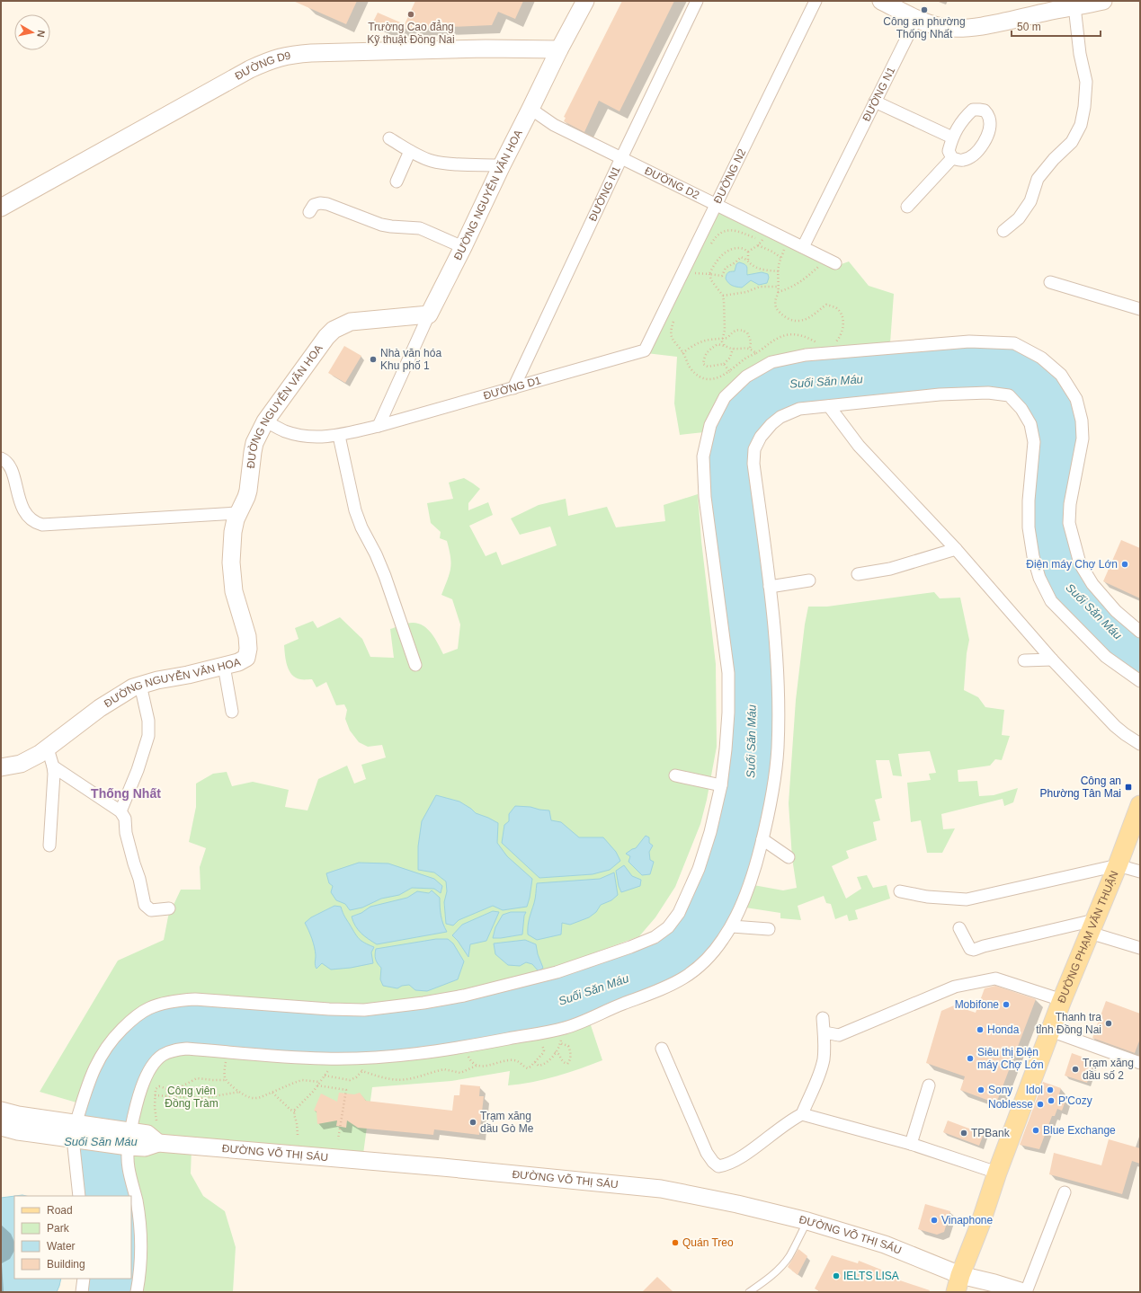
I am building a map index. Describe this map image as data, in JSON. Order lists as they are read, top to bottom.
{
  "streets": {
    "main road": ["ĐƯỜNG PHẠM VĂN THUẬN"],
    "street": [
      "ĐƯỜNG D9",
      "ĐƯỜNG N1",
      "ĐƯỜNG N2",
      "ĐƯỜNG D2",
      "ĐƯỜNG NGUYỄN VĂN HOA",
      "ĐƯỜNG D1",
      "ĐƯỜNG VÕ THỊ SÁU"
    ]
  },
  "crossings": [
    ["ĐƯỜNG D9", "ĐƯỜNG NGUYỄN VĂN HOA"],
    ["ĐƯỜNG N1", "ĐƯỜNG D2"],
    ["ĐƯỜNG N1", "ĐƯỜNG D1"],
    ["ĐƯỜNG N2", "ĐƯỜNG D2"],
    ["ĐƯỜNG N2", "ĐƯỜNG D1"],
    ["ĐƯỜNG D2", "ĐƯỜNG NGUYỄN VĂN HOA"],
    ["ĐƯỜNG NGUYỄN VĂN HOA", "ĐƯỜNG D1"],
    ["ĐƯỜNG PHẠM VĂN THUẬN", "ĐƯỜNG VÕ THỊ SÁU"]
  ],
  "districts": ["Thống Nhất"],
  "water": ["Suối Săn Máu"],
  "parks": ["Công viên Đồng Tràm"],
  "places": {
    "other": [
      "Công an phường Thống Nhất",
      "Trường Cao đẳng Kỹ thuật Đồng Nai",
      "Nhà văn hóa Khu phố 1",
      "Điện máy Chợ Lớn",
      "Mobifone",
      "Thanh tra tỉnh Đồng Nai",
      "Honda",
      "Siêu thị Điện máy Chợ Lớn",
      "Trạm xăng dầu số 2",
      "Sony",
      "Idol",
      "P'Cozy",
      "Noblesse",
      "Trạm xăng dầu Gò Me",
      "Blue Exchange",
      "TPBank",
      "Vinaphone",
      "Quán Treo",
      "IELTS LISA"
    ],
    "transit": ["Công an Phường Tân Mai"]
  },
  "legend": [
    "Road",
    "Park",
    "Water",
    "Building"
  ],
  "scale_bar": "50 m",
  "north": "right"
}
